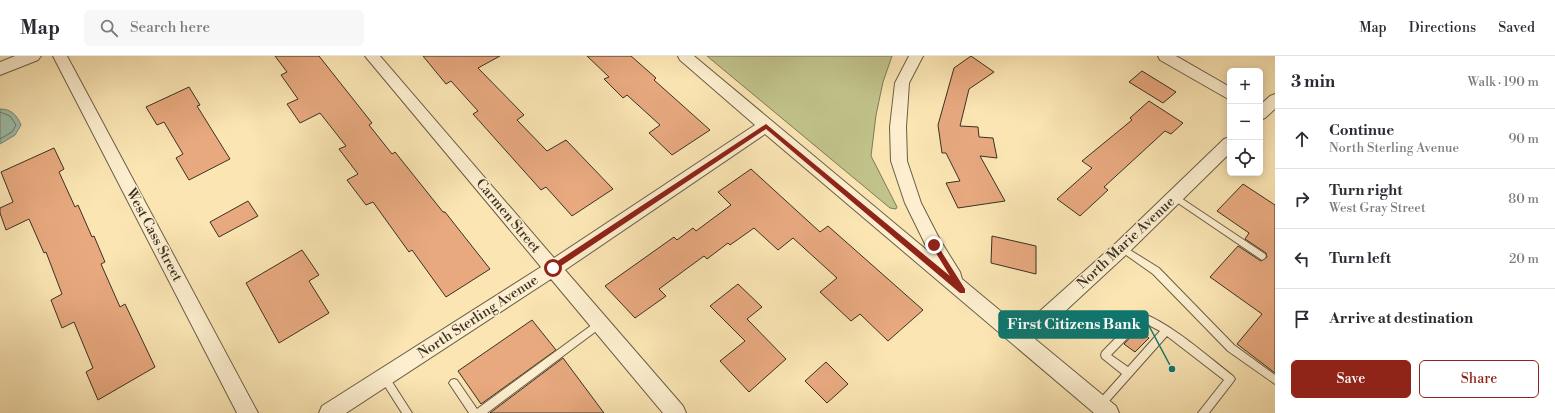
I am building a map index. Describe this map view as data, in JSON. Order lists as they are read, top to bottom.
{
  "streets": {
    "street": [
      "Carmen Street",
      "West Cass Street",
      "North Marie Avenue",
      "North Sterling Avenue"
    ]
  },
  "crossings": [
    ["Carmen Street", "North Sterling Avenue"]
  ],
  "places": ["First Citizens Bank"],
  "page": {
    "header": "Map",
    "search": "Search here",
    "nav": ["Map", "Directions", "Saved"],
    "heading": ["3 min", "Walk · 190 m"],
    "map_buttons": ["+", "−"],
    "list": [
      ["Continue", "North Sterling Avenue", "90 m"],
      ["Turn right", "West Gray Street", "80 m"],
      ["Turn left", "20 m"],
      "Arrive at destination"
    ],
    "buttons": ["Save", "Share"]
  }
}
